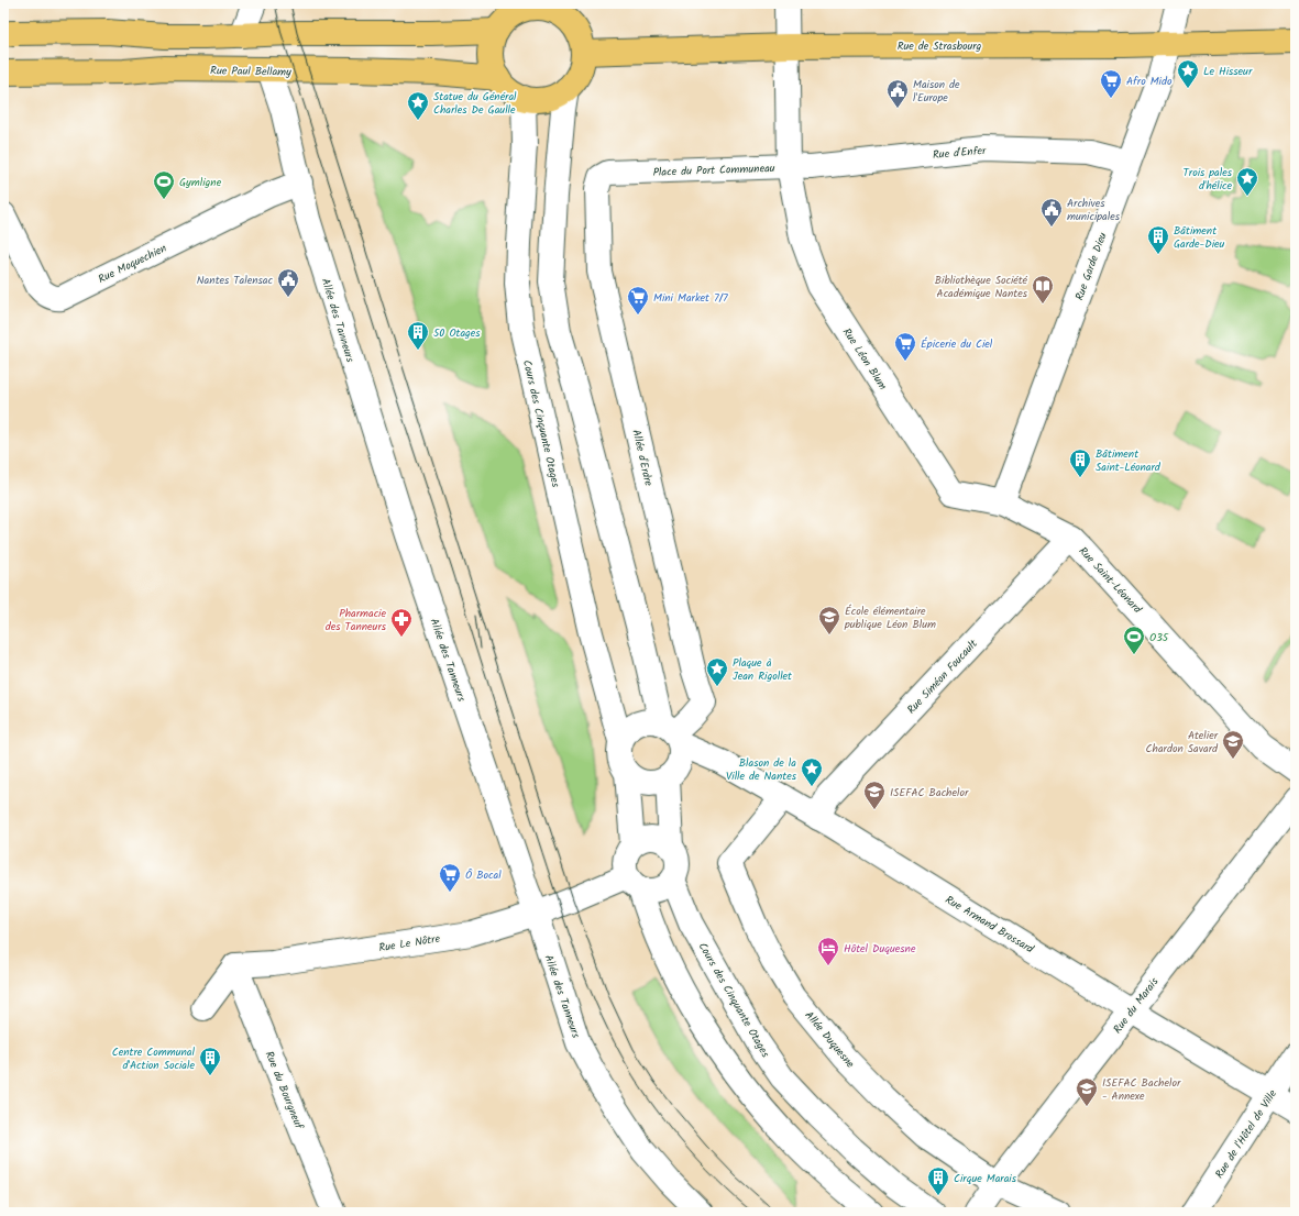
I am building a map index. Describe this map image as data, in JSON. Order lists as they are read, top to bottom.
{
  "streets": {
    "main road": ["Rue de Strasbourg", "Rue Paul Bellamy"],
    "street": [
      "Rue d'Enfer",
      "Place du Port Communeau",
      "Rue Moquechien",
      "Rue Garde Dieu",
      "Allée des Tanneurs",
      "Rue Léon Blum",
      "Cours des Cinquante Otages",
      "Allée d'Erdre",
      "Rue Saint-Léonard",
      "Rue Siméon Foucault",
      "Rue Armand Brossard",
      "Rue Le Nôtre",
      "Rue du Marais",
      "Allée Duquesne",
      "Rue du Bourgneuf",
      "Rue de l'Hôtel de Ville"
    ]
  },
  "crossings": [
    ["Rue de Strasbourg", "Rue Paul Bellamy"],
    ["Rue de Strasbourg", "Place du Port Communeau"],
    ["Rue de Strasbourg", "Rue Garde Dieu"],
    ["Rue de Strasbourg", "Cours des Cinquante Otages"],
    ["Rue Paul Bellamy", "Allée des Tanneurs"],
    ["Rue Paul Bellamy", "Cours des Cinquante Otages"],
    ["Rue d'Enfer", "Place du Port Communeau"],
    ["Rue d'Enfer", "Rue Garde Dieu"],
    ["Rue d'Enfer", "Rue Léon Blum"],
    ["Place du Port Communeau", "Rue Léon Blum"],
    ["Place du Port Communeau", "Allée d'Erdre"],
    ["Rue Moquechien", "Allée des Tanneurs"],
    ["Rue Garde Dieu", "Rue Léon Blum"],
    ["Rue Garde Dieu", "Rue Saint-Léonard"],
    ["Allée des Tanneurs", "Rue Le Nôtre"],
    ["Rue Léon Blum", "Rue Saint-Léonard"],
    ["Cours des Cinquante Otages", "Allée d'Erdre"],
    ["Cours des Cinquante Otages", "Rue Armand Brossard"],
    ["Cours des Cinquante Otages", "Rue Le Nôtre"],
    ["Allée d'Erdre", "Rue Armand Brossard"],
    ["Rue Saint-Léonard", "Rue Siméon Foucault"],
    ["Rue Siméon Foucault", "Rue Armand Brossard"],
    ["Rue Armand Brossard", "Rue du Marais"],
    ["Rue Armand Brossard", "Allée Duquesne"],
    ["Rue Armand Brossard", "Rue de l'Hôtel de Ville"],
    ["Rue Le Nôtre", "Rue du Bourgneuf"],
    ["Rue du Marais", "Allée Duquesne"]
  ],
  "places": {
    "place": [
      "Le Hisseur",
      "Statue du Général Charles De Gaulle",
      "Trois pales d'hélice",
      "Plaque à Jean Rigollet",
      "Blason de la Ville de Nantes"
    ],
    "supermarket": [
      "Afro Mido",
      "Mini Market 7/7",
      "Épicerie du Ciel",
      "Ô Bocal"
    ],
    "public building": ["Maison de l'Europe", "Archives municipales", "Nantes Talensac"],
    "sports": ["Gymligne", "O35"],
    "building": [
      "Bâtiment Garde-Dieu",
      "50 Otages",
      "Bâtiment Saint-Léonard",
      "Centre Communal d'Action Sociale",
      "Cirque Marais"
    ],
    "library": ["Bibliothèque Société Académique Nantes"],
    "school or university": [
      "École élémentaire publique Léon Blum",
      "Atelier Chardon Savard",
      "ISEFAC Bachelor",
      "ISEFAC Bachelor - Annexe"
    ],
    "pharmacy": ["Pharmacie des Tanneurs"],
    "hotel": ["Hôtel Duquesne"]
  }
}
